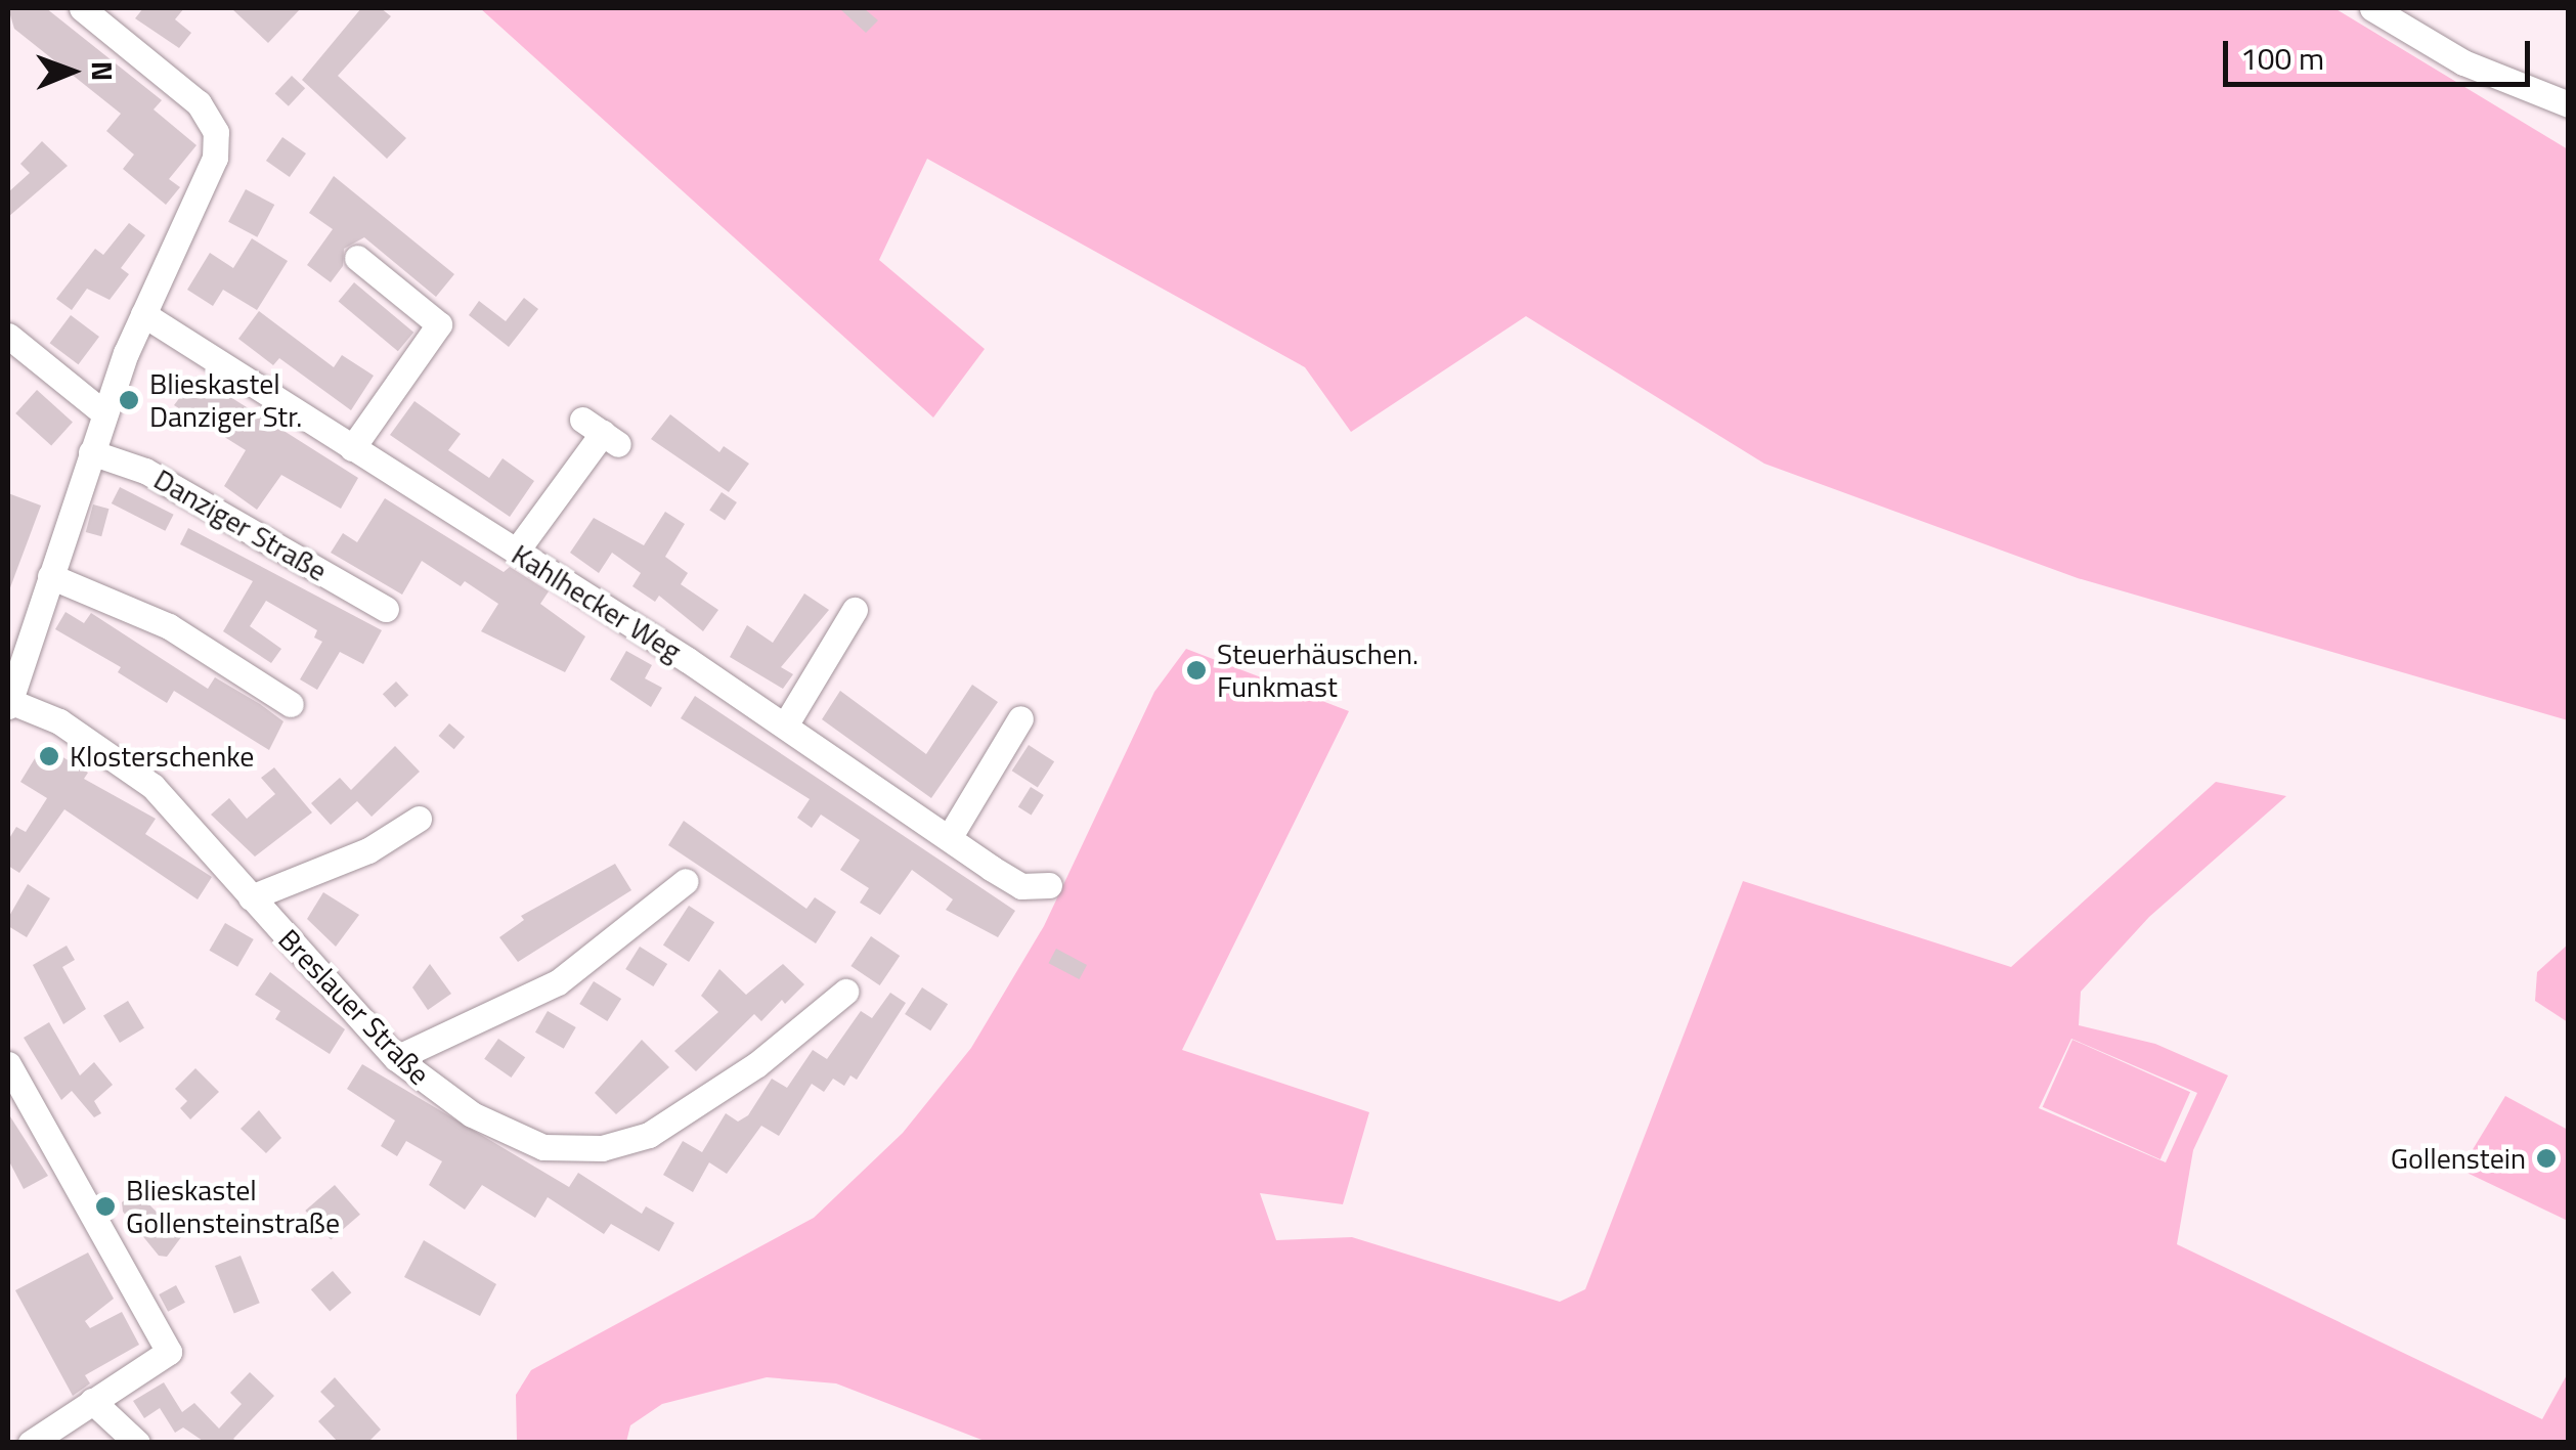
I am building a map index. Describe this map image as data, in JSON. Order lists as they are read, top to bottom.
{
  "streets": {
    "street": ["Danziger Straße", "Kahlhecker Weg", "Breslauer Straße"]
  },
  "places": [
    "Blieskastel Danziger Str.",
    "Steuerhäuschen. Funkmast",
    "Klosterschenke",
    "Gollenstein",
    "Blieskastel Gollensteinstraße"
  ],
  "scale_bar": "100 m",
  "north": "right"
}
